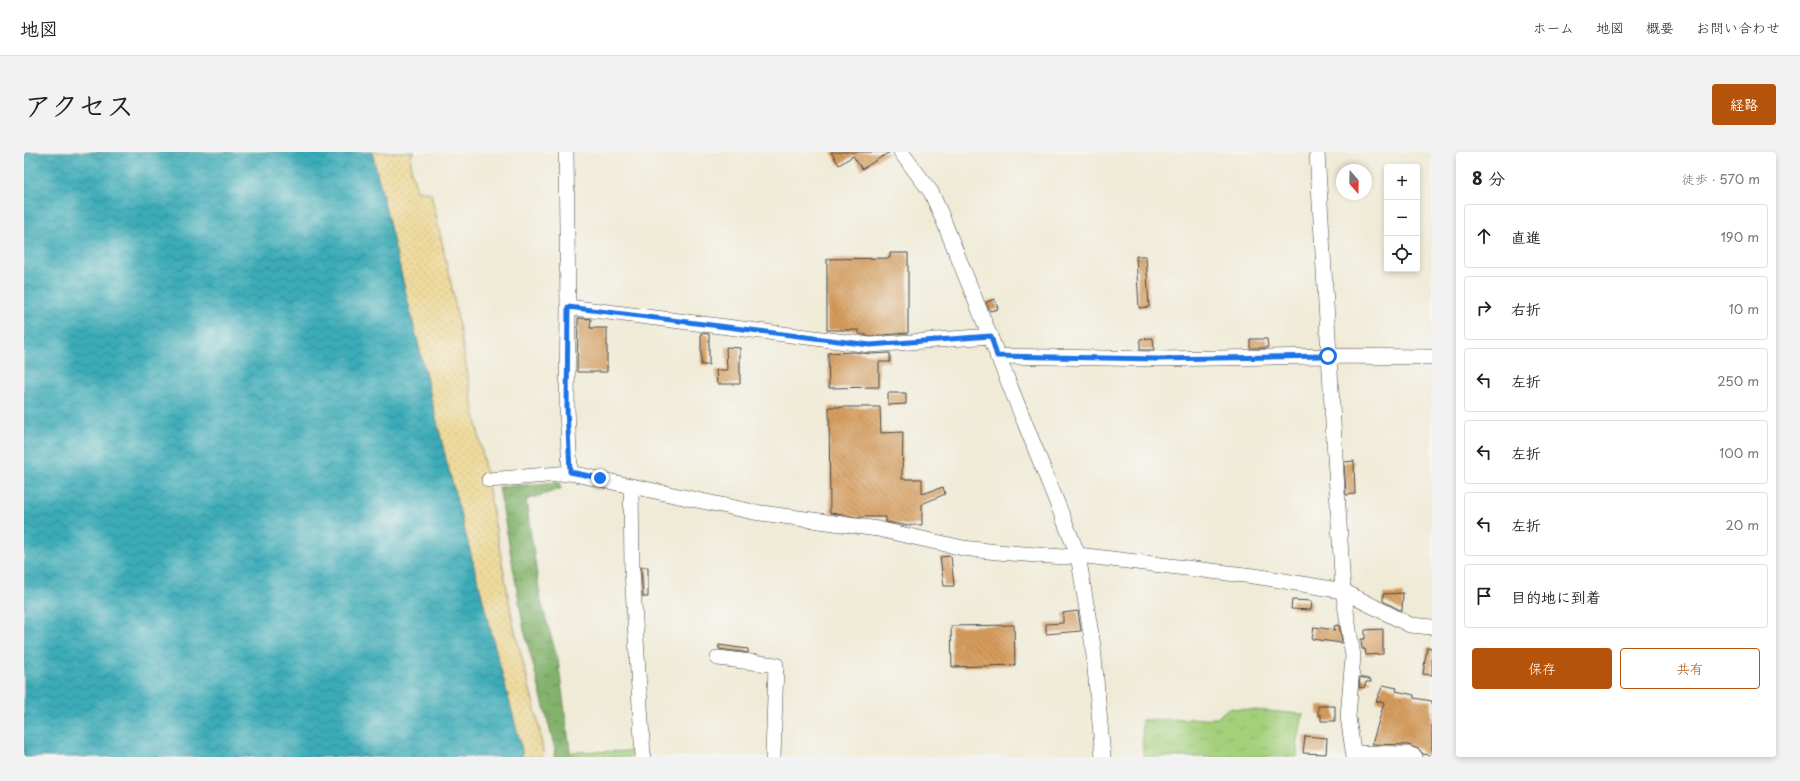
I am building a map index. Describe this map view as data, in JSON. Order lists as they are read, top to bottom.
{
  "north": "bottom",
  "page": {
    "header": "地図",
    "nav": [
      "ホーム",
      "地図",
      "概要",
      "お問い合わせ"
    ],
    "title": "アクセス",
    "buttons": [
      "経路",
      ["保存", "共有"]
    ],
    "heading": ["8 分", "徒歩 · 570 m"],
    "map_buttons": ["+", "−"],
    "list": [
      ["直進", "190 m"],
      ["右折", "10 m"],
      ["左折", "250 m"],
      ["左折", "100 m"],
      ["左折", "20 m"],
      "目的地に到着"
    ]
  }
}
